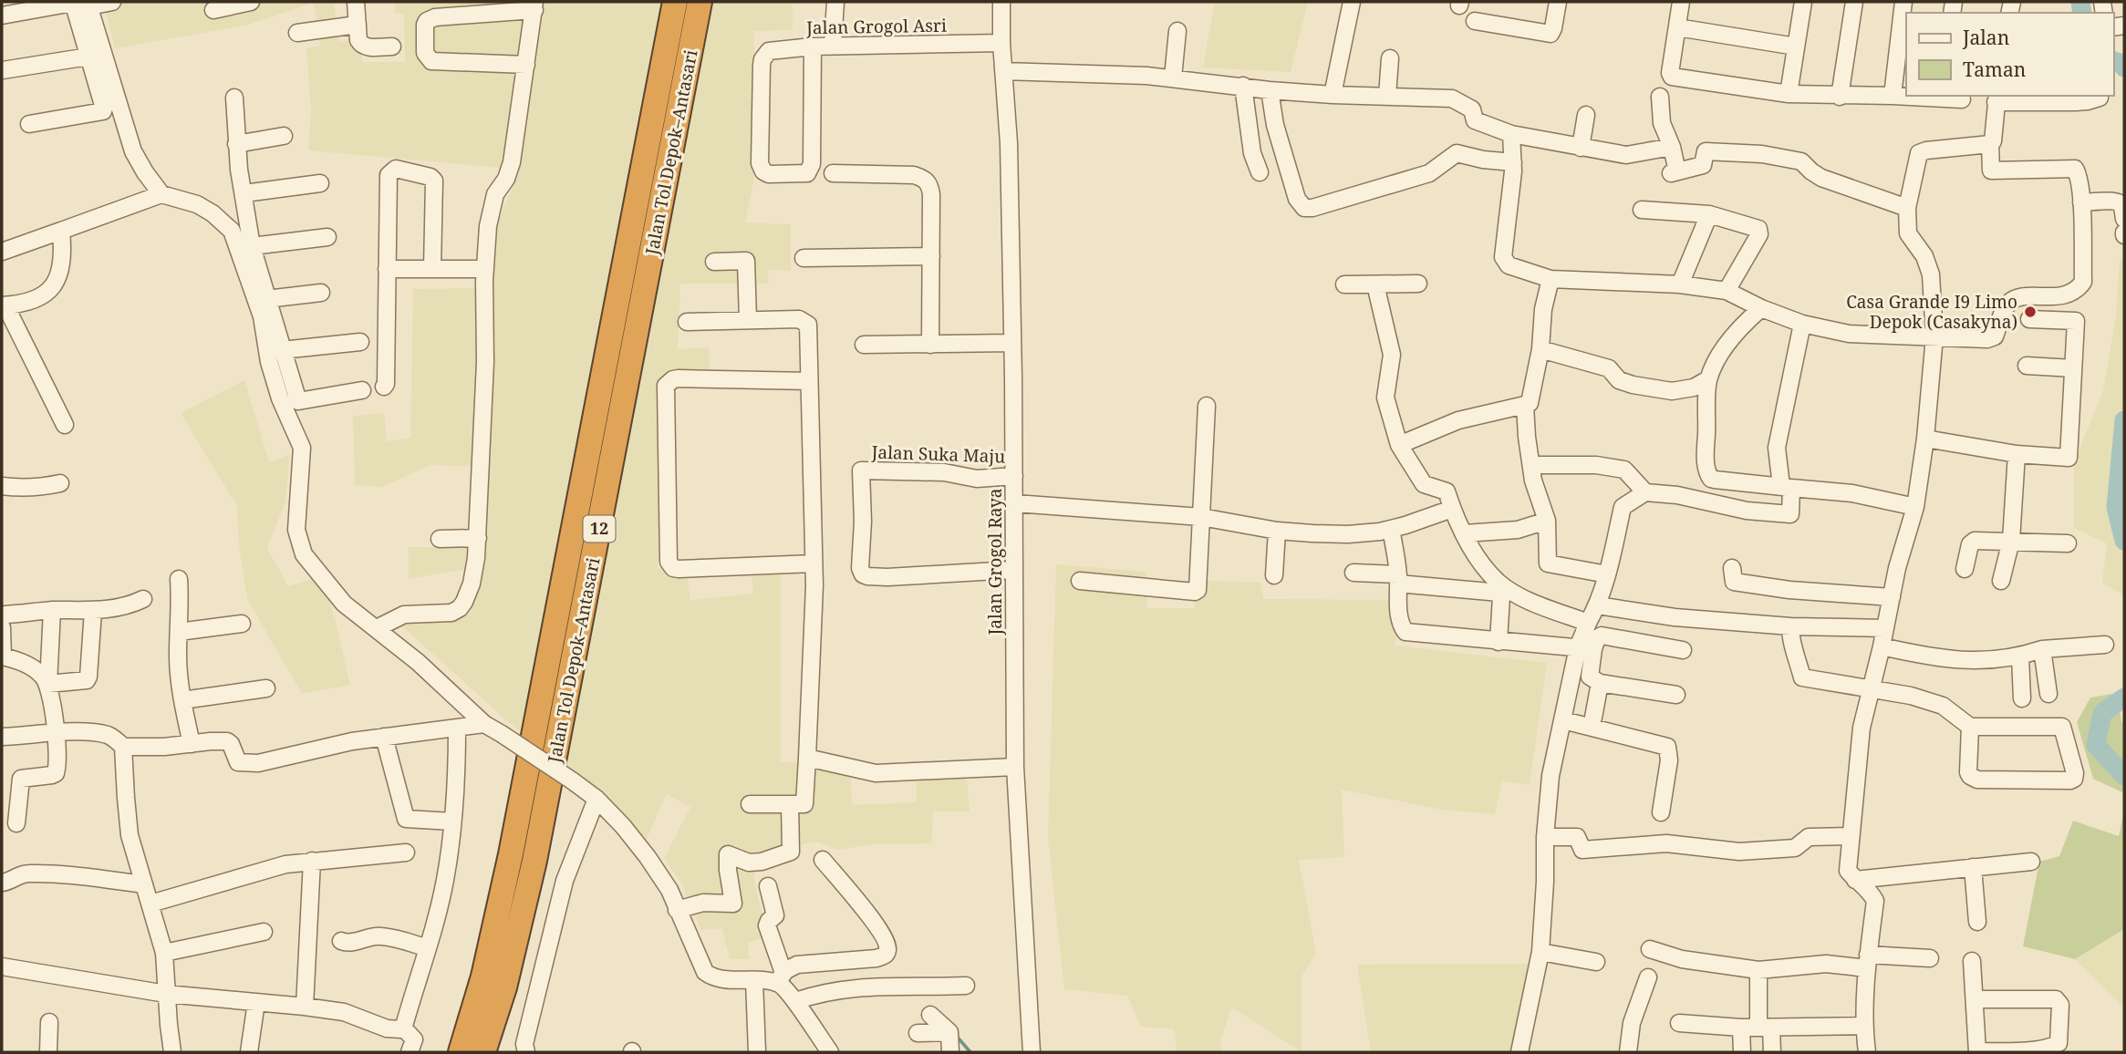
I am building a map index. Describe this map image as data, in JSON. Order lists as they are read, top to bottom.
{
  "streets": {
    "highway": ["Jalan Tol Depok–Antasari", "12"],
    "street": ["Jalan Grogol Asri", "Jalan Suka Maju", "Jalan Grogol Raya"]
  },
  "crossings": [
    ["Jalan Grogol Asri", "Jalan Grogol Raya"],
    ["Jalan Suka Maju", "Jalan Grogol Raya"]
  ],
  "places": ["Casa Grande I9 Limo Depok (Casakyna)"],
  "legend": ["Jalan", "Taman"]
}
